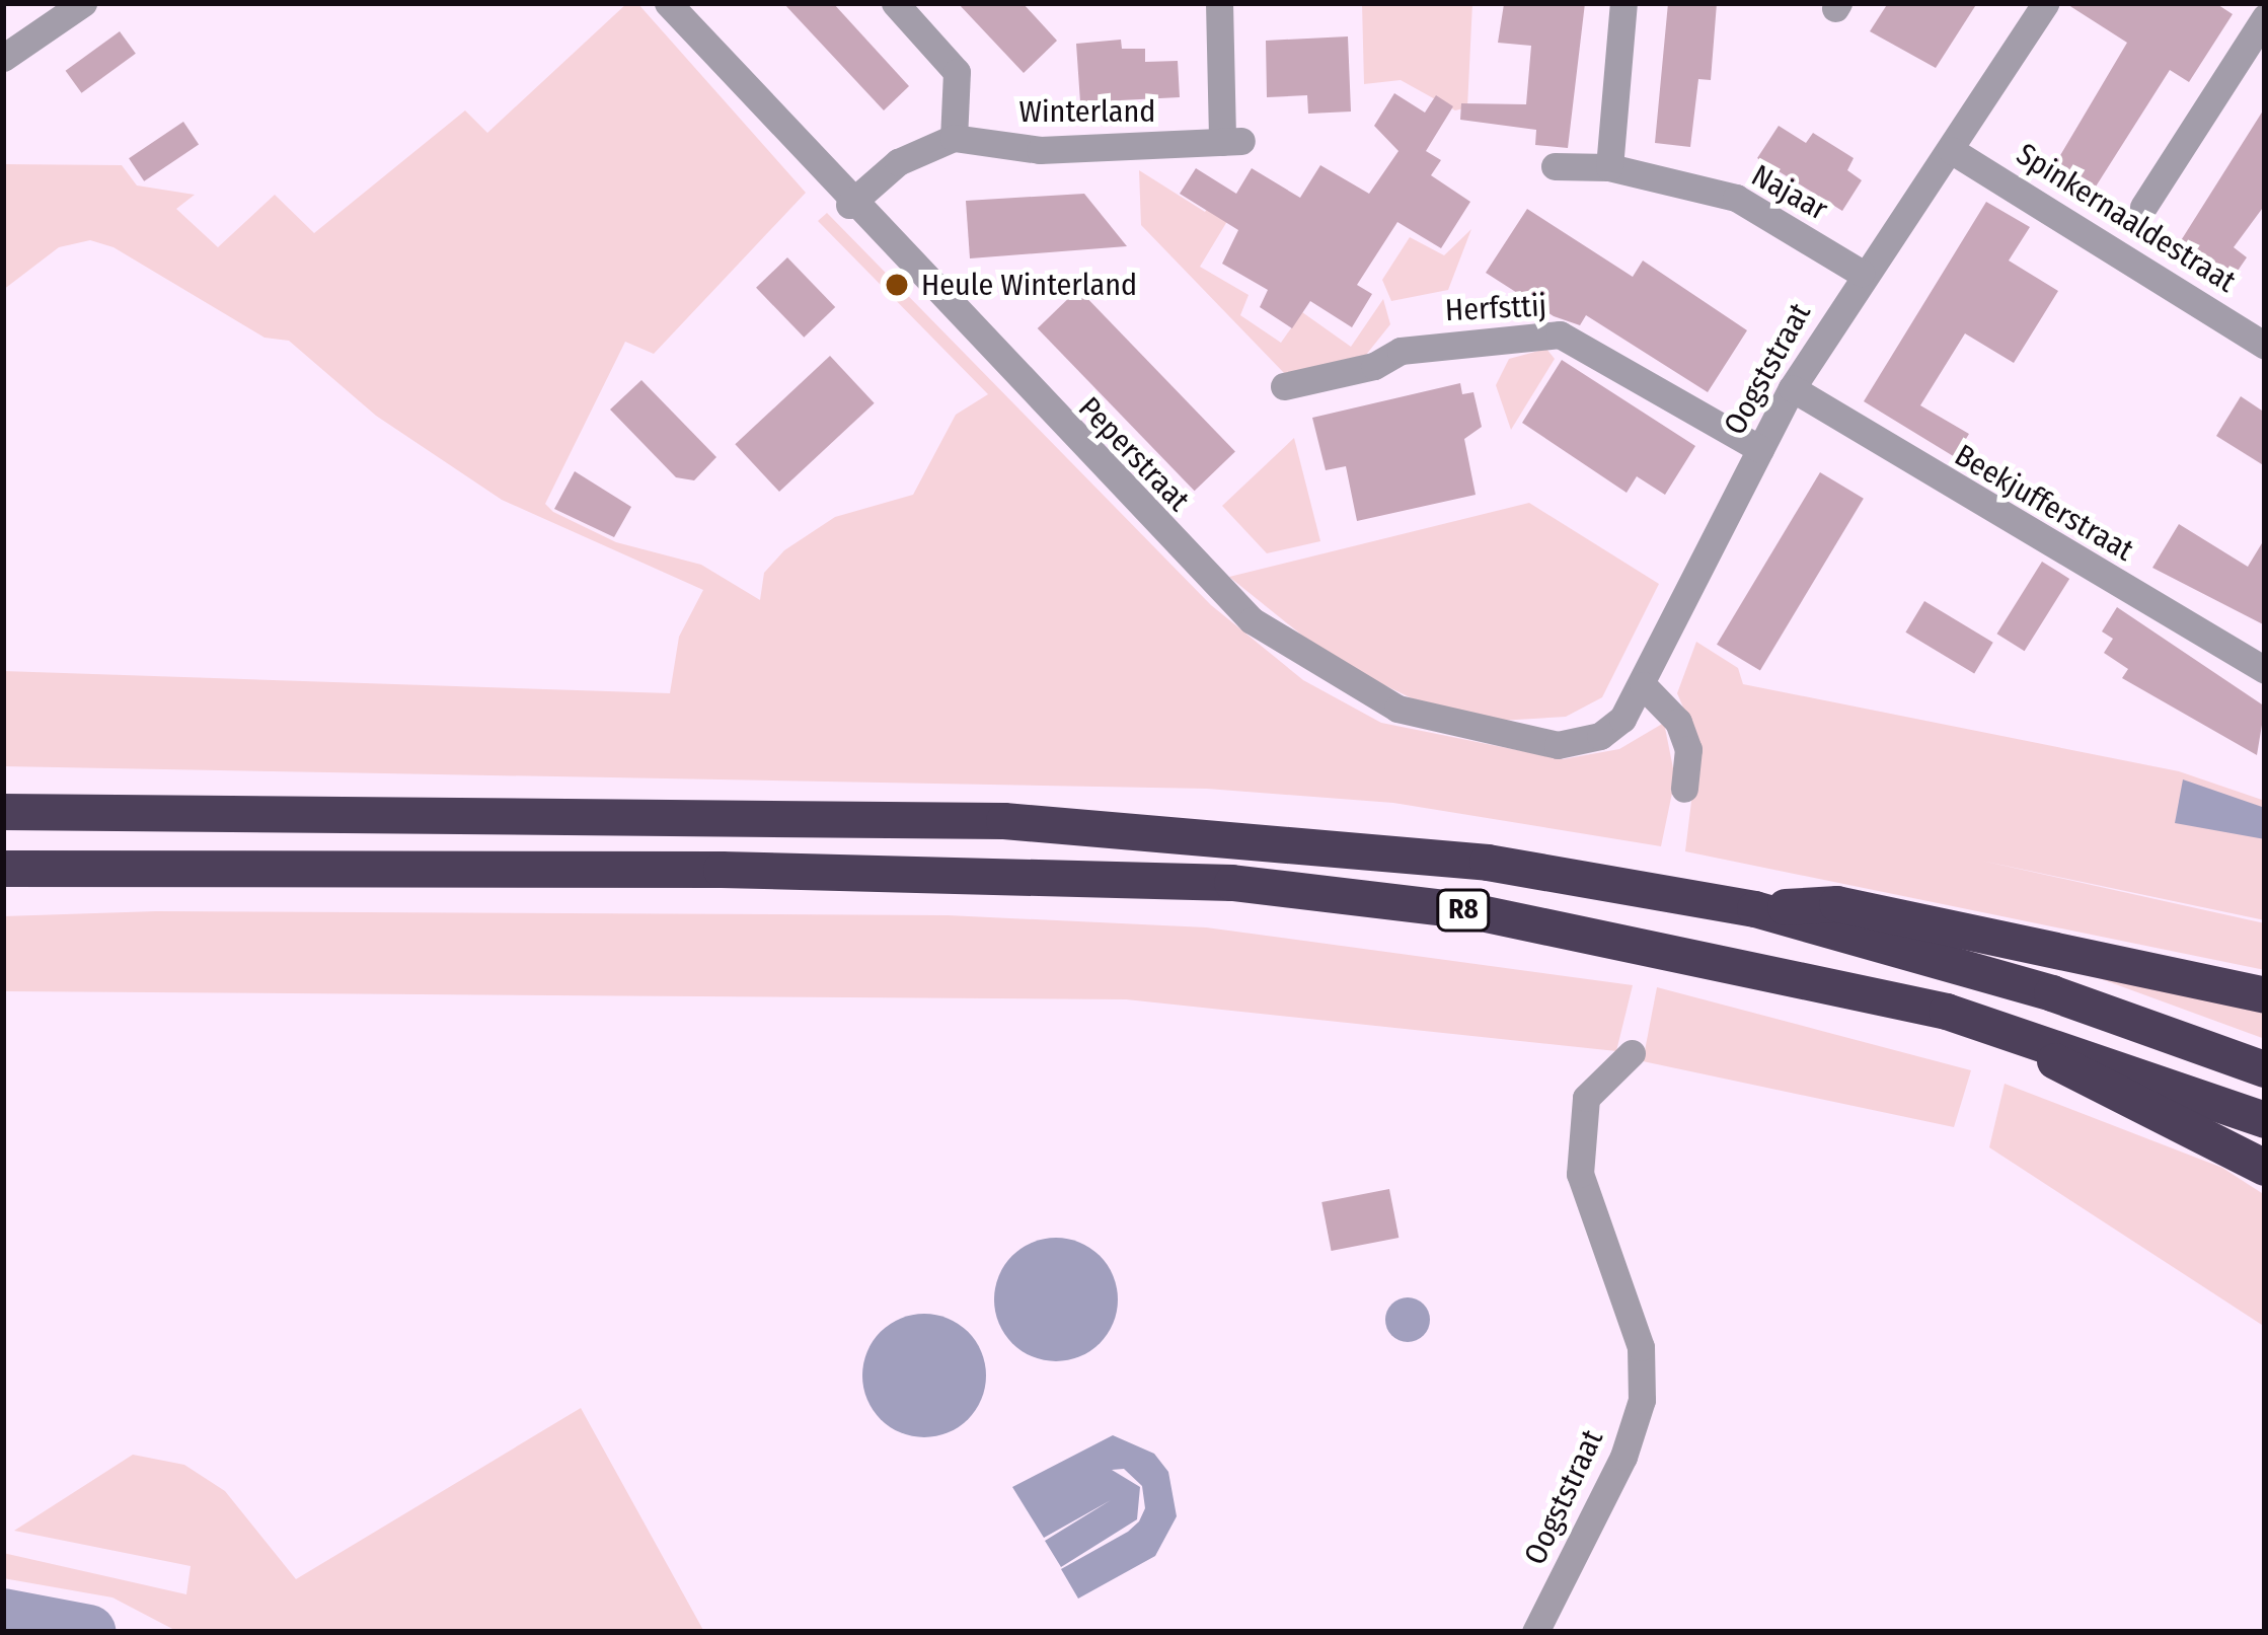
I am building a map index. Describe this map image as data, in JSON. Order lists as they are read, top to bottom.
{
  "streets": {
    "highway": ["R8"],
    "street": [
      "Winterland",
      "Najaar",
      "Spinkernaaldestraat",
      "Herfsttij",
      "Oogststraat",
      "Peperstraat",
      "Beekjufferstraat"
    ]
  },
  "crossings": [
    ["Najaar", "Oogststraat"],
    ["Spinkernaaldestraat", "Oogststraat"],
    ["Herfsttij", "Oogststraat"],
    ["Oogststraat", "Peperstraat"],
    ["Oogststraat", "Beekjufferstraat"]
  ],
  "places": ["Heule Winterland"]
}
